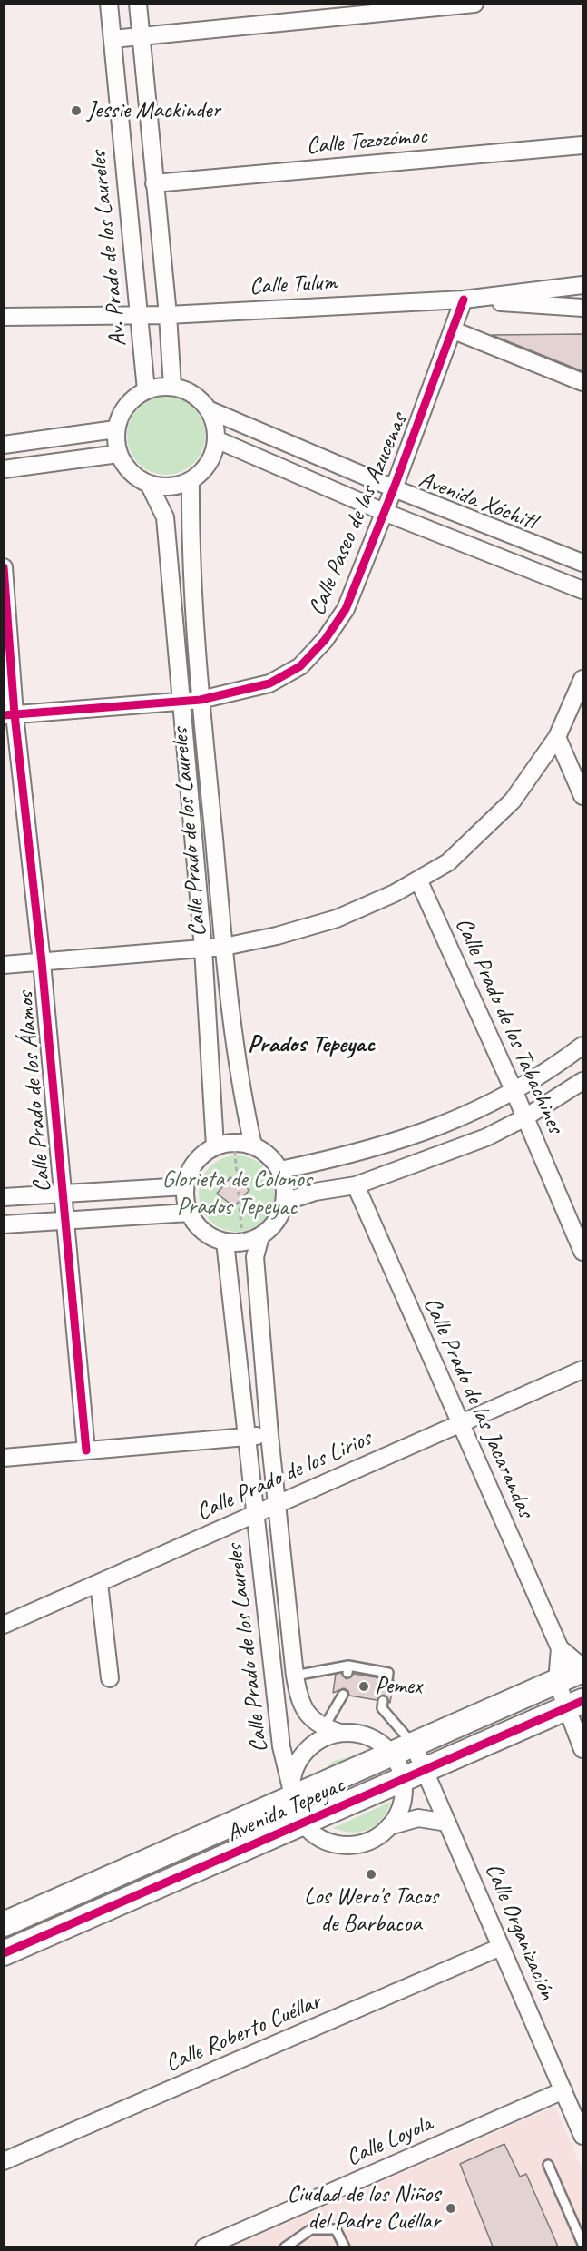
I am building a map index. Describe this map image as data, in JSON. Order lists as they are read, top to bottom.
{
  "streets": {
    "street": [
      "Calle Tezozómoc",
      "Av. Prado de los Laureles",
      "Calle Tulum",
      "Avenida Xóchitl",
      "Calle Paseo de las Azucenas",
      "Calle Prado de los Laureles",
      "Calle Prado de los Tabachines",
      "Calle Prado de los Álamos",
      "Calle Prado de las Jacarandas",
      "Calle Prado de los Lirios",
      "Avenida Tepeyac",
      "Calle Organización",
      "Calle Roberto Cuéllar",
      "Calle Loyola"
    ]
  },
  "crossings": [
    ["Av. Prado de los Laureles", "Calle Tulum"],
    ["Av. Prado de los Laureles", "Avenida Xóchitl"],
    ["Av. Prado de los Laureles", "Calle Prado de los Laureles"],
    ["Calle Tulum", "Calle Paseo de las Azucenas"],
    ["Avenida Xóchitl", "Calle Paseo de las Azucenas"],
    ["Avenida Xóchitl", "Calle Prado de los Laureles"],
    ["Calle Paseo de las Azucenas", "Calle Prado de los Laureles"],
    ["Calle Paseo de las Azucenas", "Calle Prado de los Álamos"],
    ["Calle Prado de los Laureles", "Calle Prado de los Lirios"],
    ["Calle Prado de los Laureles", "Avenida Tepeyac"],
    ["Calle Prado de las Jacarandas", "Calle Prado de los Lirios"],
    ["Calle Prado de las Jacarandas", "Avenida Tepeyac"],
    ["Avenida Tepeyac", "Calle Organización"],
    ["Calle Organización", "Calle Roberto Cuéllar"],
    ["Calle Organización", "Calle Loyola"]
  ],
  "districts": ["Prados Tepeyac"],
  "parks": ["Glorieta de Colonos Prados Tepeyac"],
  "places": [
    "Jessie Mackinder",
    "Pemex",
    "Los Wero's Tacos de Barbacoa",
    "Ciudad de los Niños del Padre Cuéllar"
  ]
}
